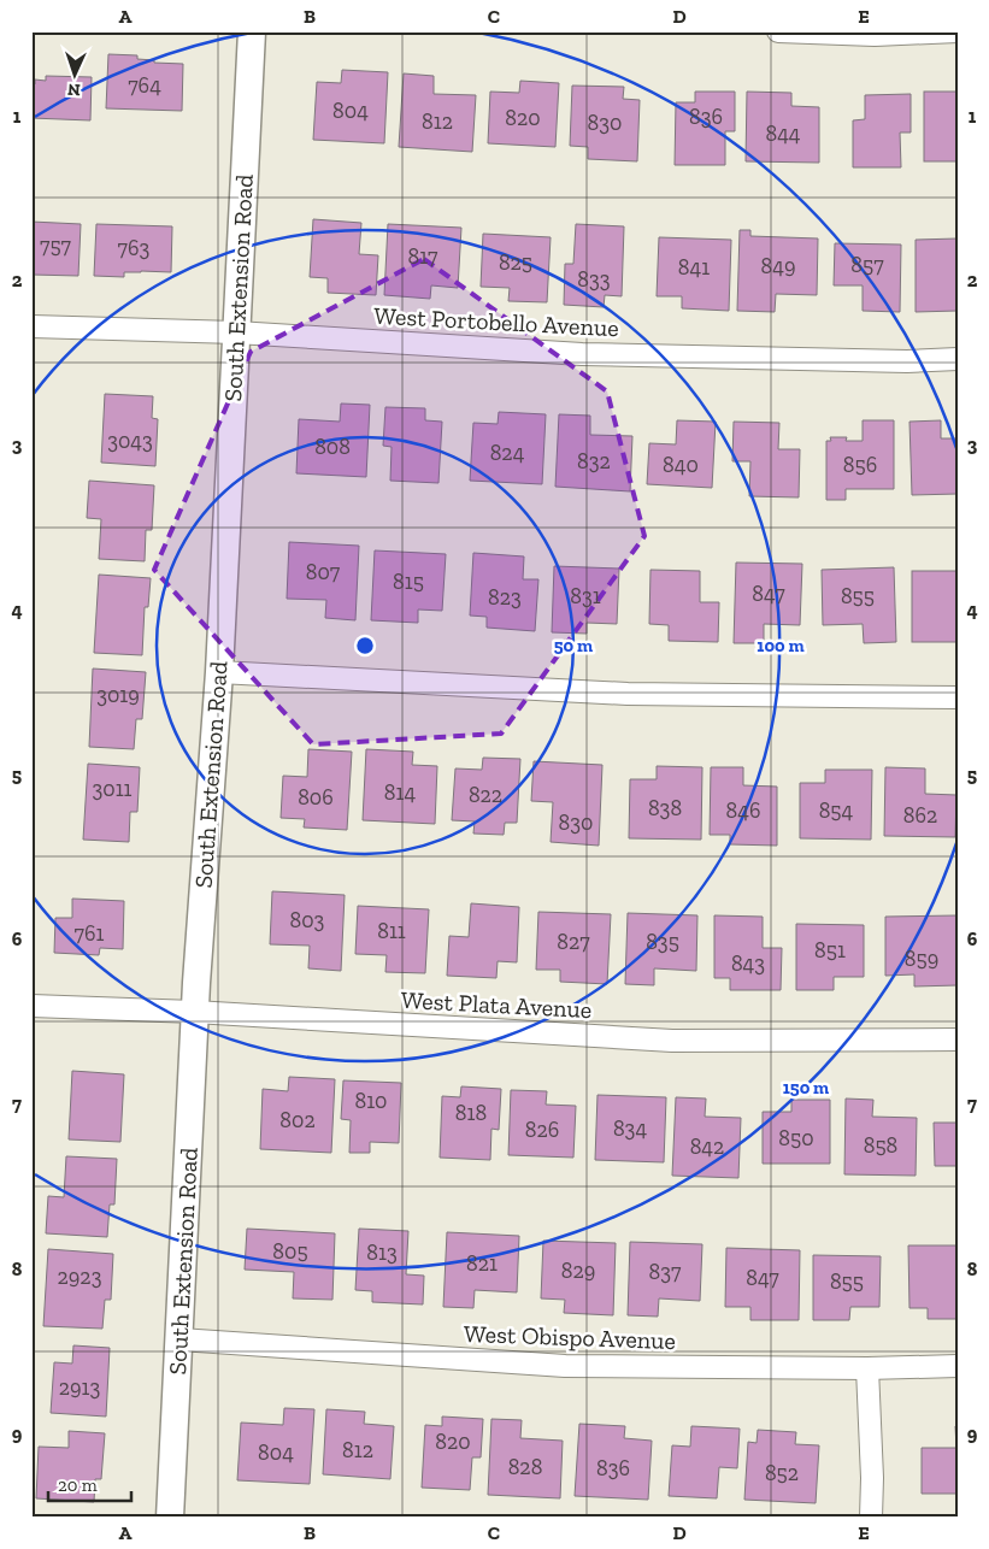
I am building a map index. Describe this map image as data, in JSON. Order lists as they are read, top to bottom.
{
  "streets": {
    "street": [
      "South Extension Road",
      "West Portobello Avenue",
      "West Plata Avenue",
      "West Obispo Avenue"
    ]
  },
  "crossings": [
    ["South Extension Road", "West Portobello Avenue"],
    ["South Extension Road", "West Plata Avenue"],
    ["South Extension Road", "West Obispo Avenue"]
  ],
  "house_numbers": [
    "764",
    "804",
    "836",
    "820",
    "812",
    "830",
    "844",
    "757",
    "763",
    "817",
    "825",
    "857",
    "849",
    "841",
    "833",
    "3043",
    "808",
    "824",
    "832",
    "840",
    "856",
    "807",
    "815",
    "847",
    "831",
    "855",
    "823",
    "3019",
    "3011",
    "814",
    "822",
    "806",
    "838",
    "846",
    "854",
    "862",
    "830",
    "803",
    "811",
    "761",
    "827",
    "835",
    "851",
    "859",
    "843",
    "810",
    "818",
    "802",
    "834",
    "826",
    "850",
    "858",
    "842",
    "805",
    "813",
    "821",
    "829",
    "837",
    "2923",
    "847",
    "855",
    "2913",
    "820",
    "812",
    "804",
    "828",
    "836",
    "852"
  ],
  "scale_bar": "20 m",
  "north": "bottom",
  "grid": {
    "columns": [
      "A",
      "B",
      "C",
      "D",
      "E"
    ],
    "rows": [
      "1",
      "2",
      "3",
      "4",
      "5",
      "6",
      "7",
      "8",
      "9"
    ]
  },
  "rings": ["50 m", "100 m", "150 m"]
}
